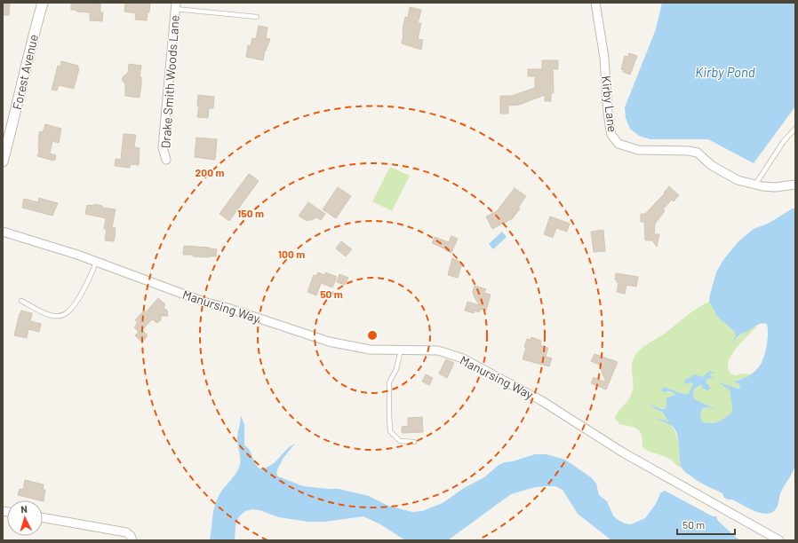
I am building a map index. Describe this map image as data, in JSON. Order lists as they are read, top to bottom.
{
  "streets": {
    "street": [
      "Forest Avenue",
      "Drake Smith Woods Lane",
      "Kirby Lane",
      "Manursing Way"
    ]
  },
  "water": ["Kirby Pond"],
  "scale_bar": "50 m",
  "north": "top",
  "rings": [
    "200 m",
    "150 m",
    "100 m",
    "50 m"
  ]
}
